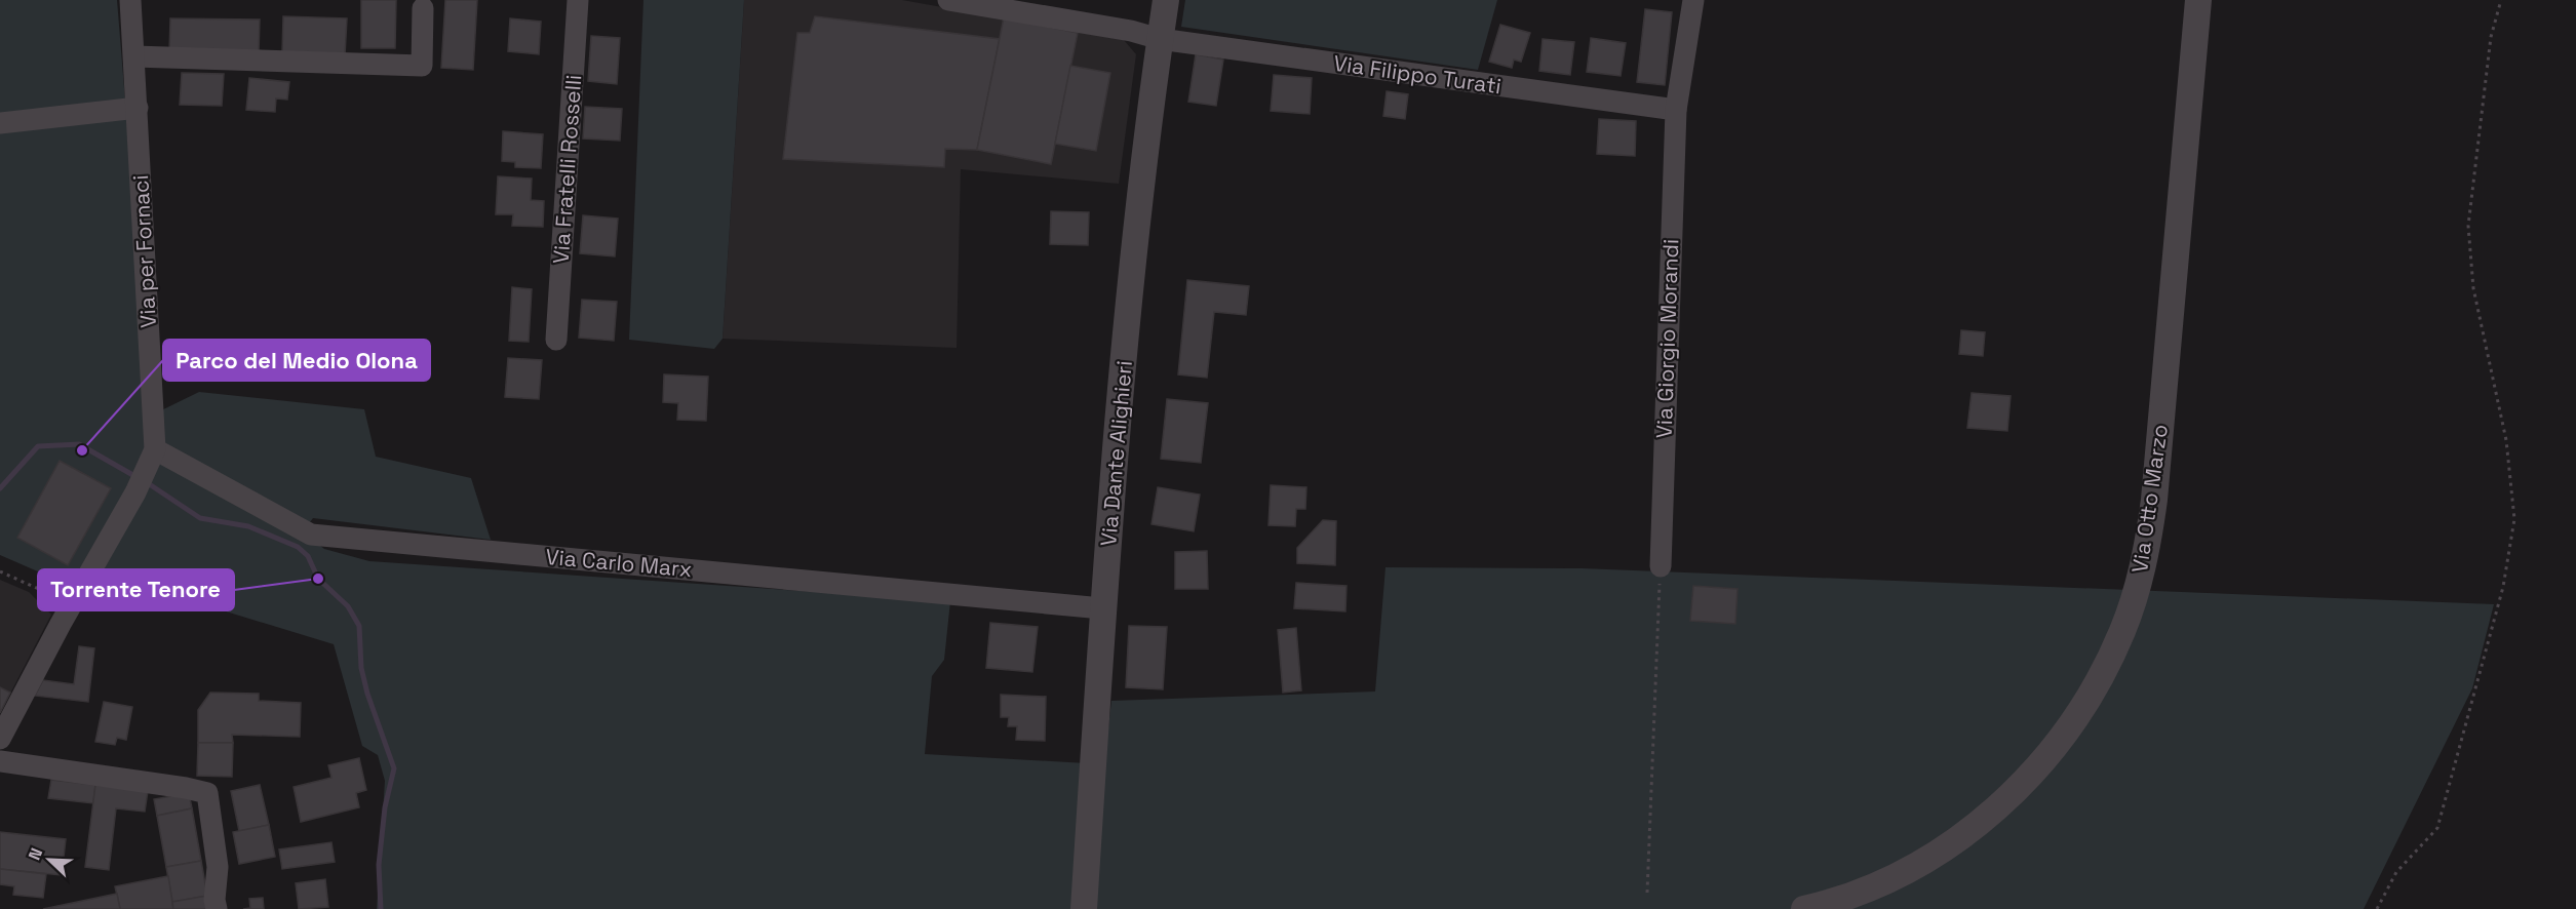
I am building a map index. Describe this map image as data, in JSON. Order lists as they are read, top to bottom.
{
  "streets": {
    "street": [
      "Via Filippo Turati",
      "Via Fratelli Rosselli",
      "Via per Fornaci",
      "Via Giorgio Morandi",
      "Via Dante Alighieri",
      "Via Otto Marzo",
      "Via Carlo Marx"
    ]
  },
  "crossings": [
    ["Via Filippo Turati", "Via Giorgio Morandi"],
    ["Via Filippo Turati", "Via Dante Alighieri"],
    ["Via per Fornaci", "Via Carlo Marx"],
    ["Via Dante Alighieri", "Via Carlo Marx"]
  ],
  "places": ["Parco del Medio Olona", "Torrente Tenore"],
  "north": "top left"
}
